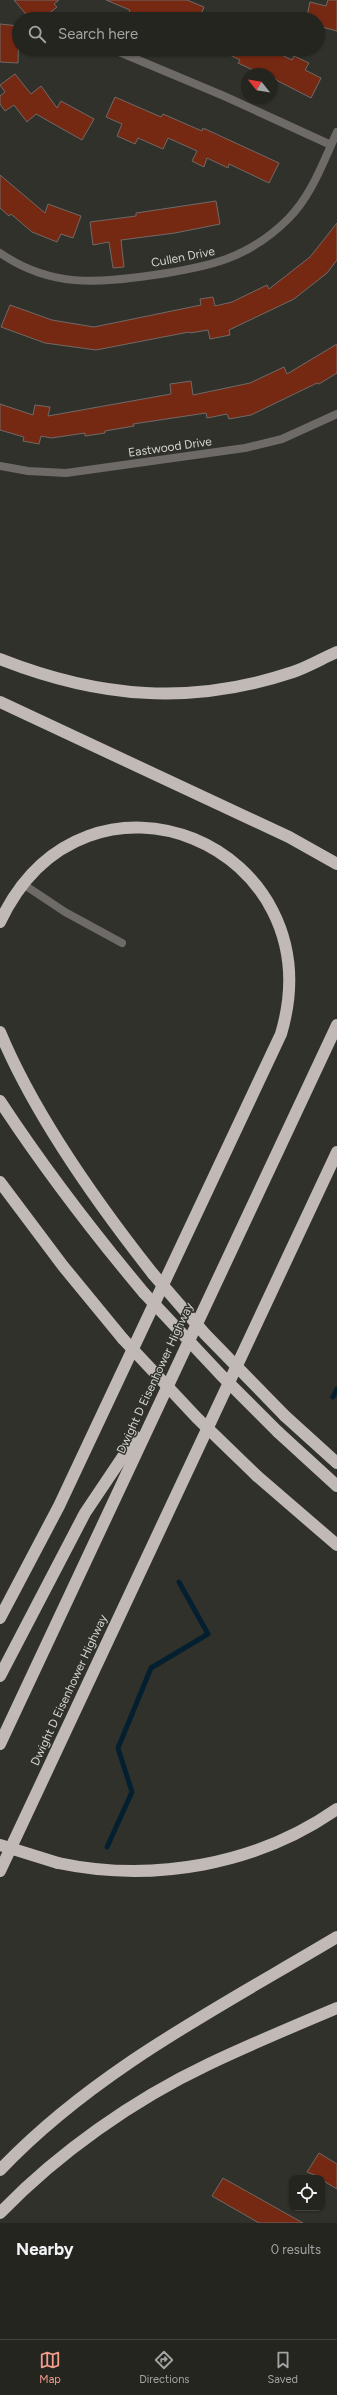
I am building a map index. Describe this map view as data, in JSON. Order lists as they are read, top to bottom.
{
  "streets": {
    "highway": ["Dwight D Eisenhower Highway"],
    "street": ["Cullen Drive", "Eastwood Drive"]
  },
  "north": "top left",
  "page": {
    "search": "Search here",
    "heading": ["Nearby", "0 results"],
    "nav": ["Map", "Directions", "Saved"]
  }
}
